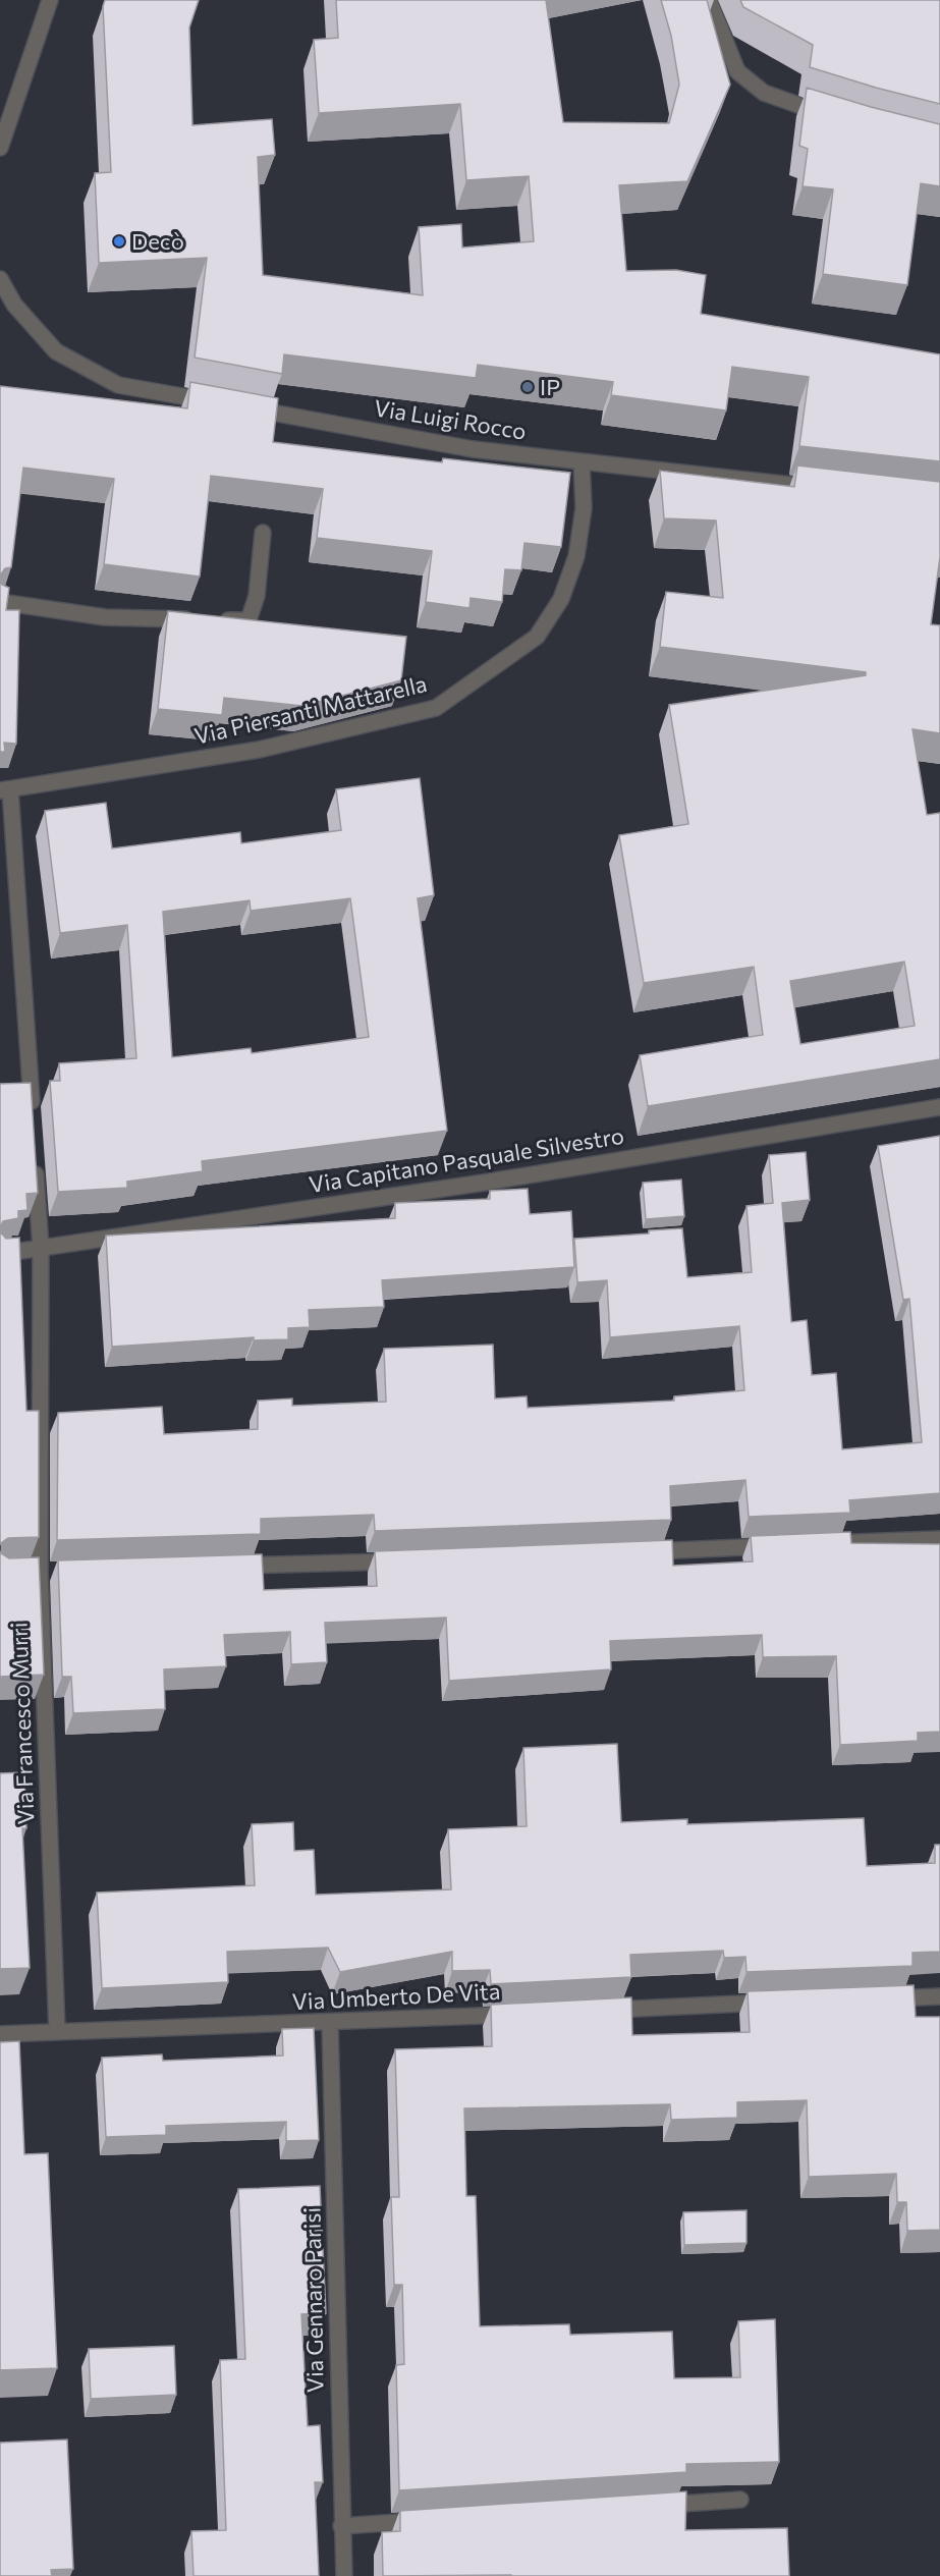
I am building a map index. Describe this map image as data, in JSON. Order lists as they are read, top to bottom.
{
  "streets": {
    "street": [
      "Via Luigi Rocco",
      "Via Piersanti Mattarella",
      "Via Capitano Pasquale Silvestro",
      "Via Francesco Murri",
      "Via Umberto De Vita",
      "Via Gennaro Parisi"
    ]
  },
  "crossings": [
    ["Via Luigi Rocco", "Via Piersanti Mattarella"],
    ["Via Capitano Pasquale Silvestro", "Via Francesco Murri"],
    ["Via Francesco Murri", "Via Umberto De Vita"],
    ["Via Umberto De Vita", "Via Gennaro Parisi"]
  ],
  "places": ["Decò", "IP"]
}
